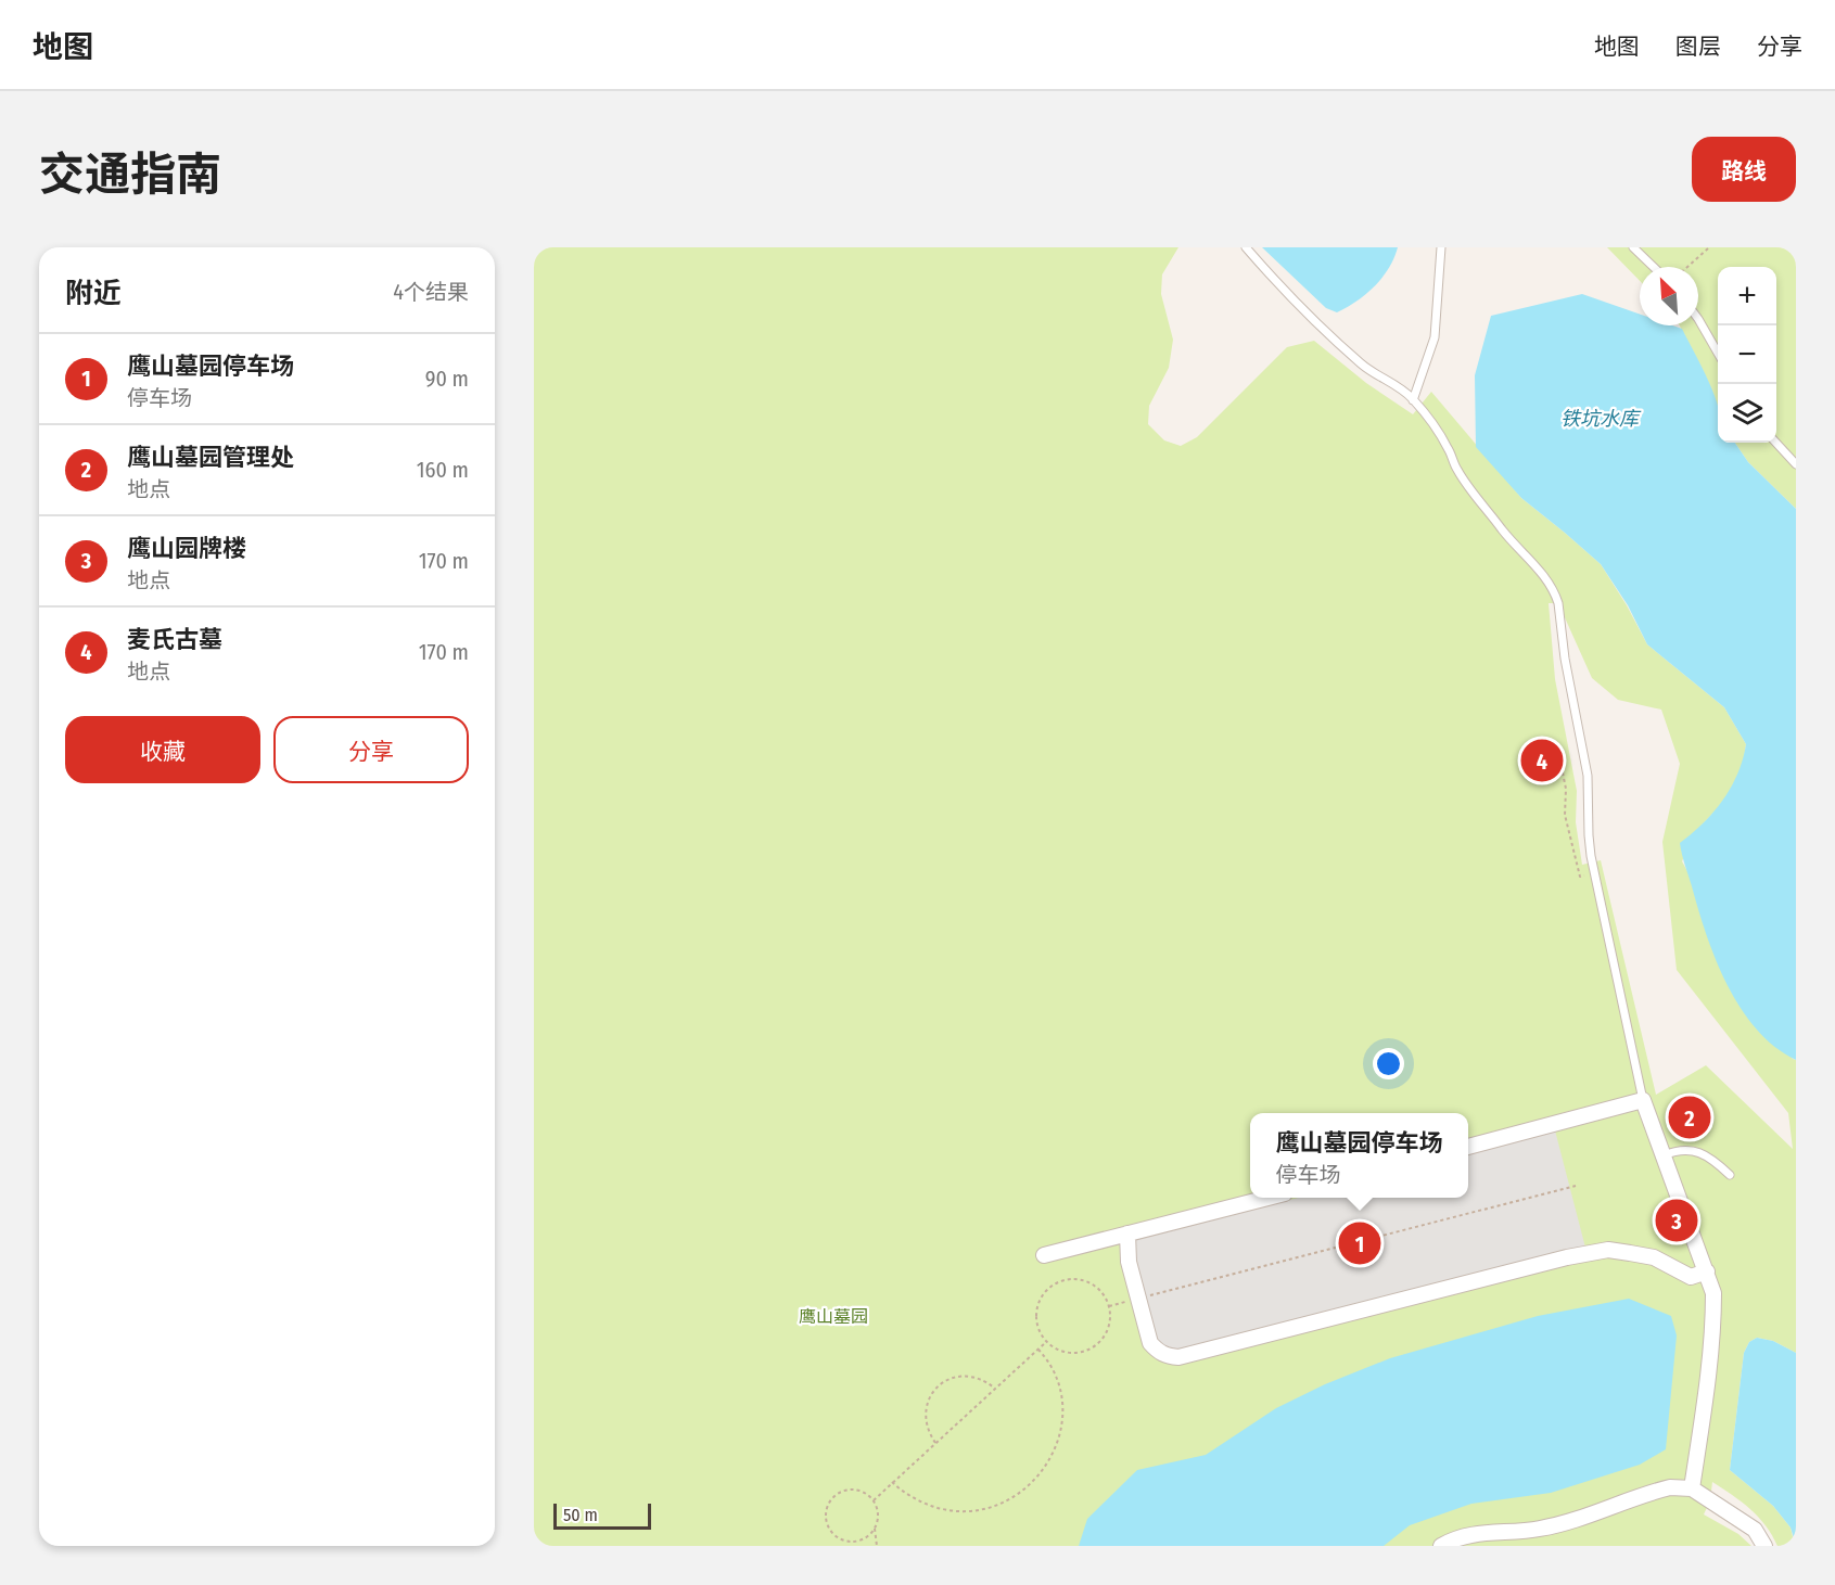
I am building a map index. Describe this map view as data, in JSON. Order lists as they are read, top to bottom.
{
  "water": ["铁坑水库"],
  "parks": ["鹰山墓园"],
  "scale_bar": "50 m",
  "north": "top left",
  "page": {
    "header": "地图",
    "nav": ["地图", "图层", "分享"],
    "title": "交通指南",
    "buttons": [
      "路线",
      ["收藏", "分享"]
    ],
    "heading": ["附近", "4个结果"],
    "map_buttons": ["+", "−"],
    "list": [
      {
        "mark": "1",
        "name": "鹰山墓园停车场",
        "note": "停车场",
        "value": "90 m"
      },
      {
        "mark": "2",
        "name": "鹰山墓园管理处",
        "note": "地点",
        "value": "160 m"
      },
      {
        "mark": "3",
        "name": "鹰山园牌楼",
        "note": "地点",
        "value": "170 m"
      },
      {
        "mark": "4",
        "name": "麦氏古墓",
        "note": "地点",
        "value": "170 m"
      }
    ],
    "pins": [
      "4",
      "2",
      "3",
      "1"
    ],
    "popup": ["鹰山墓园停车场", "停车场"],
    "scale": "50 m"
  }
}
